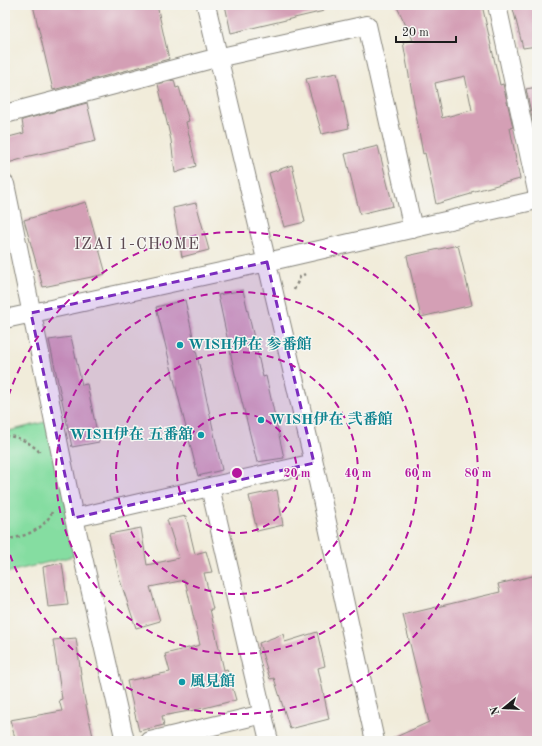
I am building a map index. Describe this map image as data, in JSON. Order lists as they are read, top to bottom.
{
  "districts": ["IZAI 1-CHOME"],
  "places": [
    "WISH伊在 参番館",
    "WISH伊在 弐番館",
    "WISH伊在 五番舘",
    "風見館"
  ],
  "scale_bar": "20 m",
  "north": "left",
  "rings": [
    "20 m",
    "40 m",
    "60 m",
    "80 m"
  ]
}
